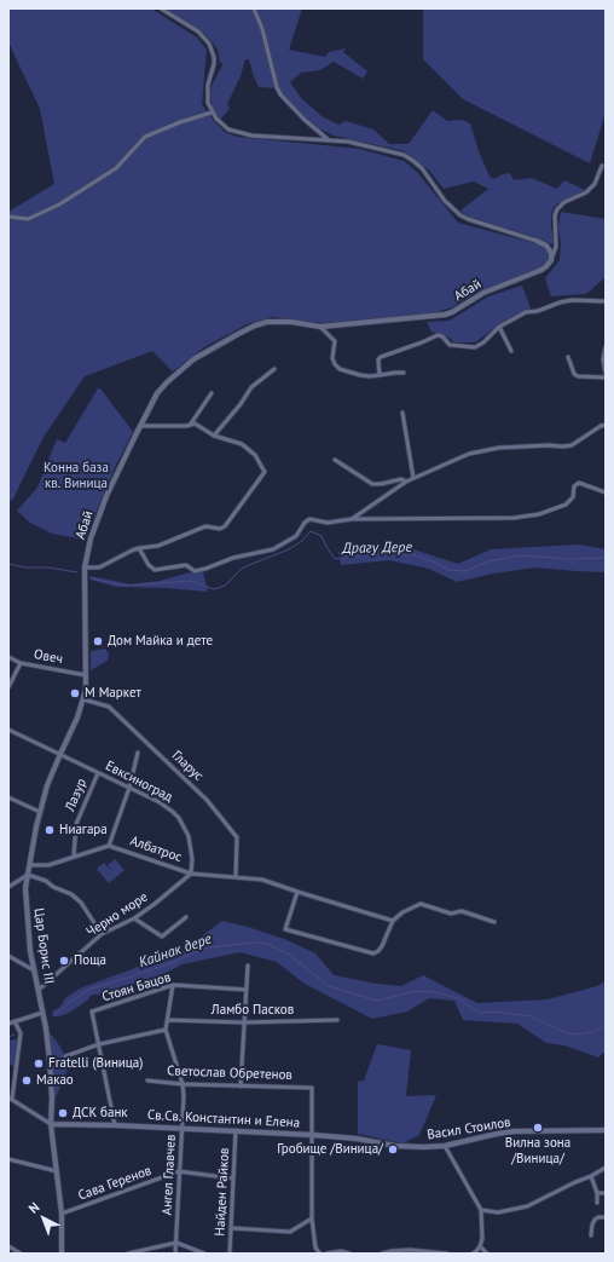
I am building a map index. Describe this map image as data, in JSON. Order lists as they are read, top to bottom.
{
  "streets": {
    "street": [
      "Абай",
      "Овеч",
      "Гларус",
      "Евксиноград",
      "Лазур",
      "Албатрос",
      "Черно море",
      "Цар Борис III",
      "Стоян Бацов",
      "Ламбо Пасков",
      "Светослав Обретенов",
      "Св.Св. Константин и Елена",
      "Васил Стоилов",
      "Ангел Главчев",
      "Сава Геренов",
      "Найден Райков"
    ]
  },
  "crossings": [
    ["Абай", "Цар Борис III"],
    ["Овеч", "Цар Борис III"],
    ["Гларус", "Цар Борис III"],
    ["Евксиноград", "Лазур"],
    ["Евксиноград", "Албатрос"],
    ["Евксиноград", "Черно море"],
    ["Евксиноград", "Цар Борис III"],
    ["Лазур", "Албатрос"],
    ["Албатрос", "Черно море"],
    ["Албатрос", "Цар Борис III"],
    ["Черно море", "Цар Борис III"],
    ["Цар Борис III", "Св.Св. Константин и Елена"],
    ["Цар Борис III", "Сава Геренов"],
    ["Светослав Обретенов", "Св.Св. Константин и Елена"],
    ["Светослав Обретенов", "Ангел Главчев"],
    ["Св.Св. Константин и Елена", "Васил Стоилов"],
    ["Св.Св. Константин и Елена", "Ангел Главчев"],
    ["Св.Св. Константин и Елена", "Найден Райков"],
    ["Ангел Главчев", "Сава Геренов"],
    ["Сава Геренов", "Найден Райков"]
  ],
  "water": ["Драгу Дере", "Кайнак дере"],
  "parks": ["Конна база кв. Виница"],
  "places": [
    "Дом Майка и дете",
    "М Маркет",
    "Ниагара",
    "Поща",
    "Fratelli (Виница)",
    "Макао",
    "ДСК банк",
    "Вилна зона /Виница/",
    "Гробище /Виница/"
  ],
  "north": "top left"
}
